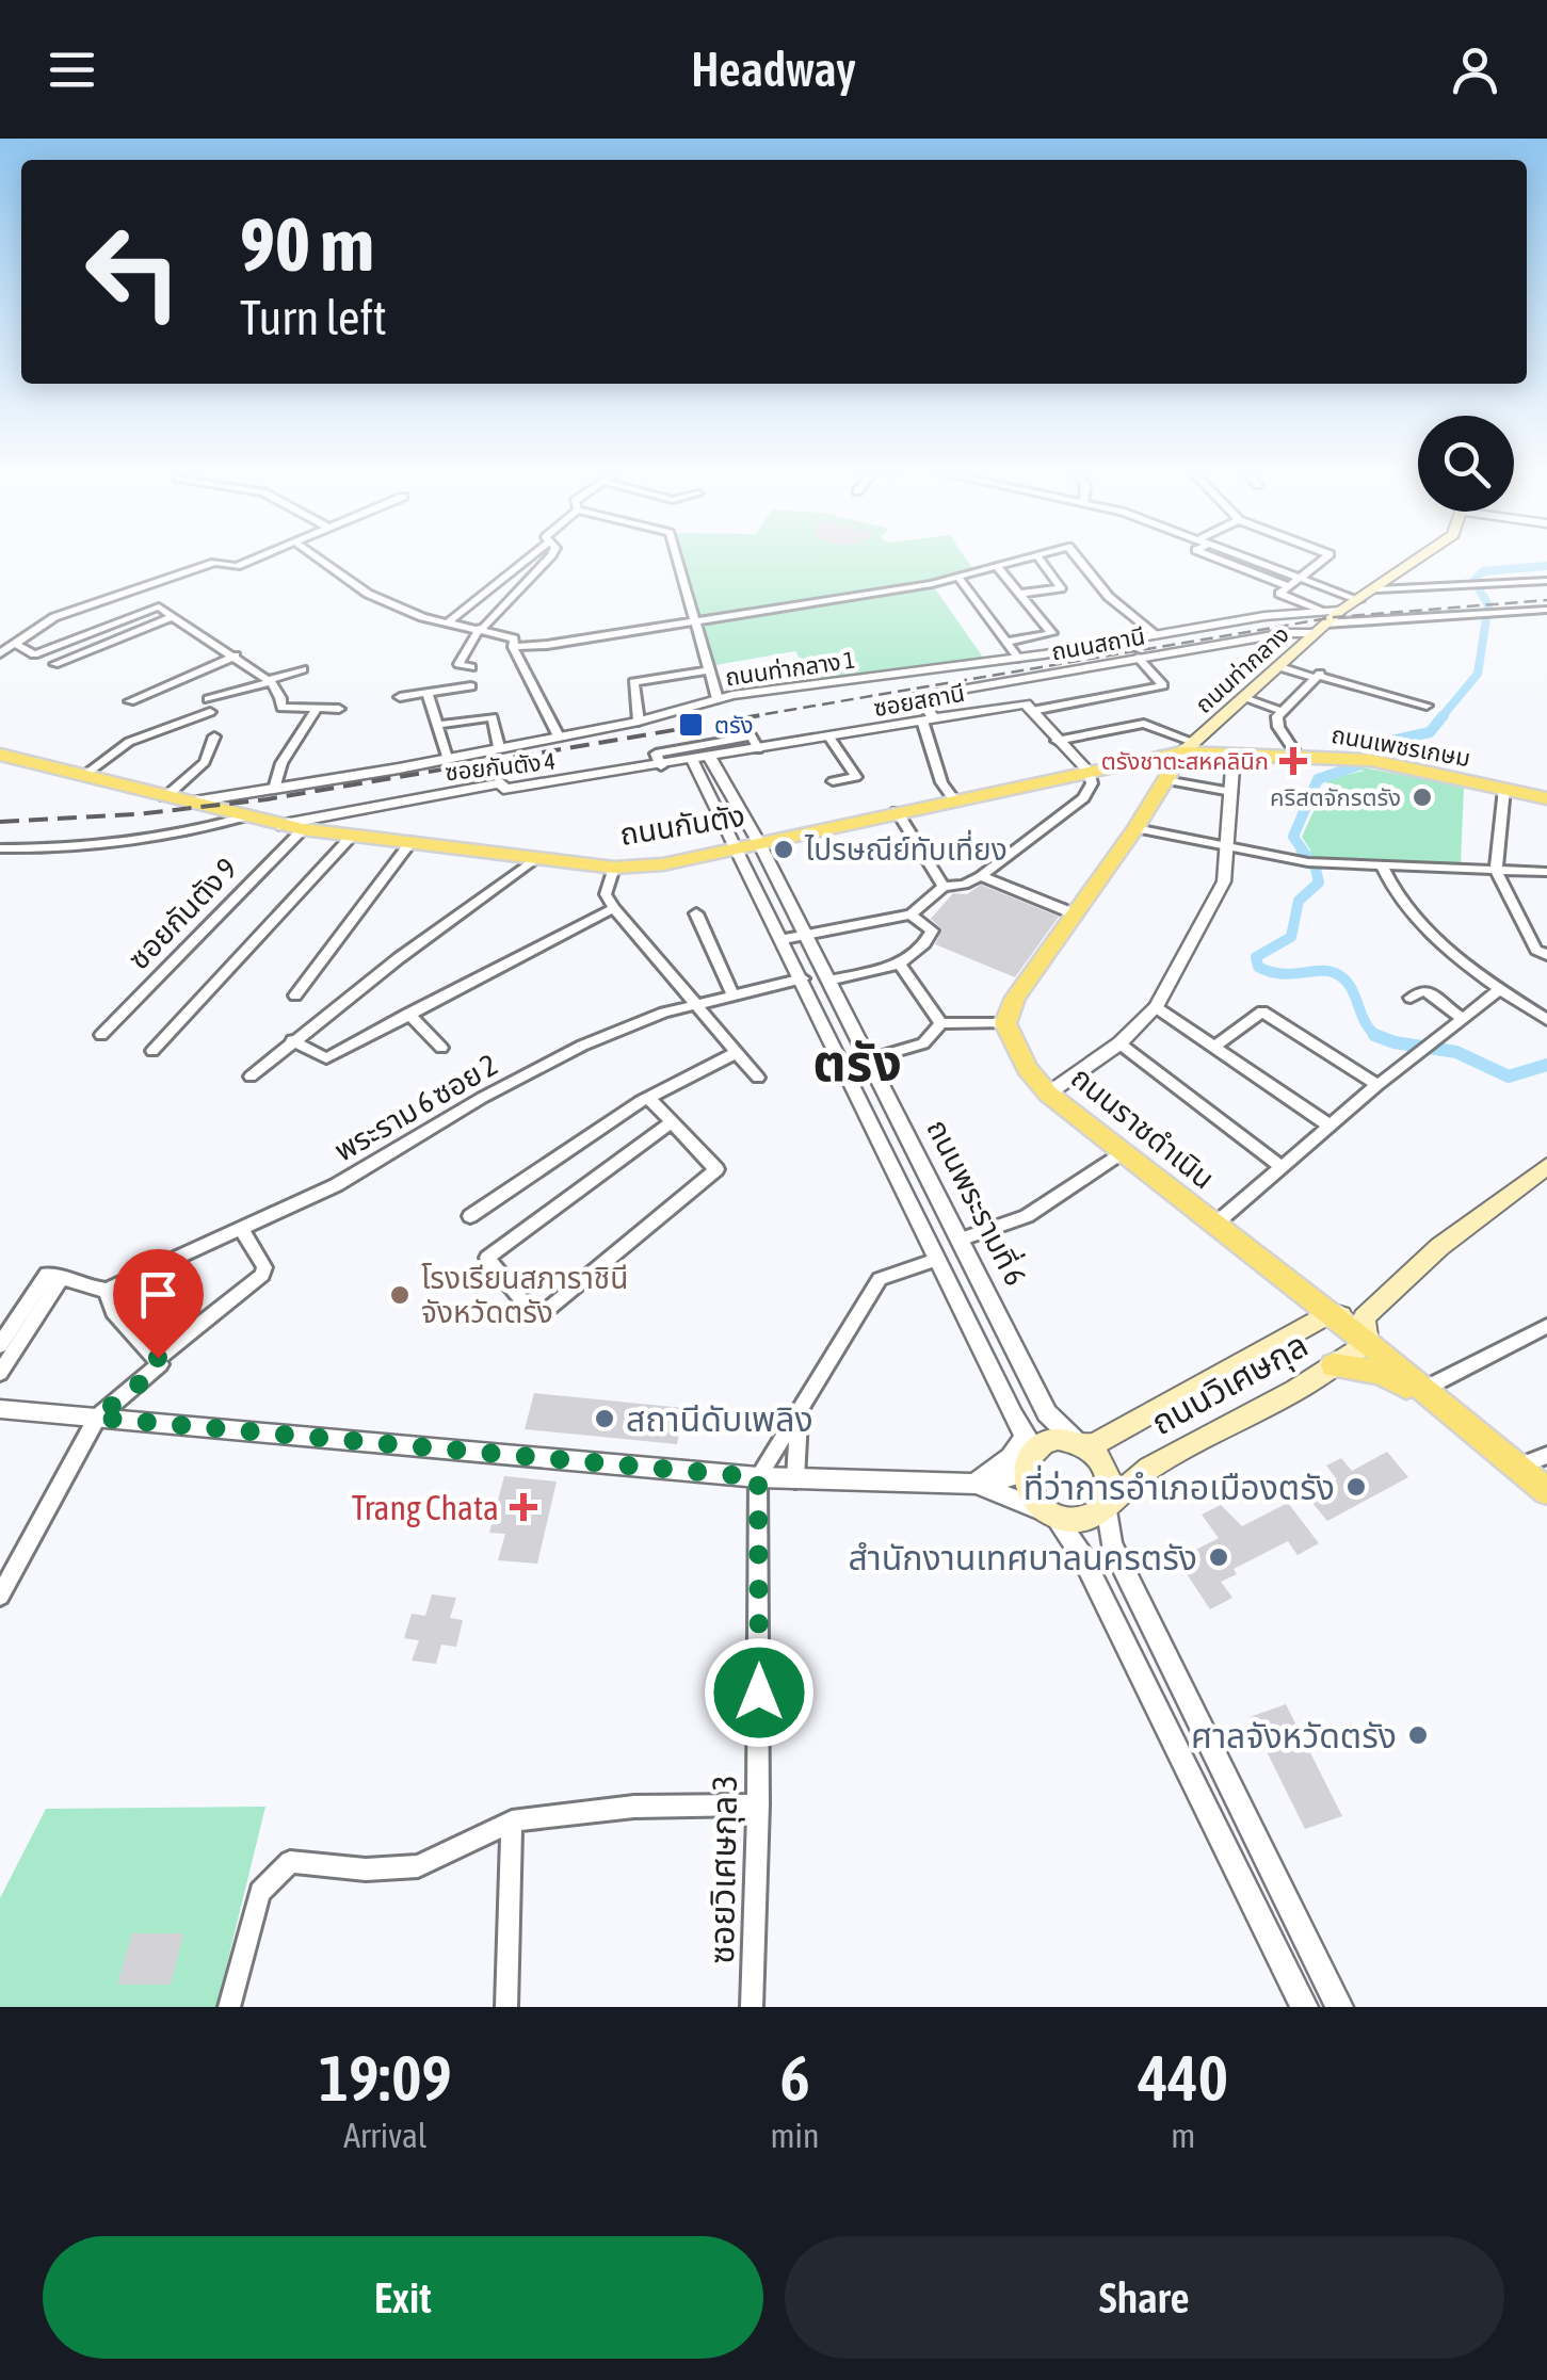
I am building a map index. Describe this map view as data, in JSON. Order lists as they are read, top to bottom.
{
  "streets": {
    "main road": [
      "ถนนท่ากลาง",
      "ถนนเพชรเกษม",
      "ถนนกันตัง",
      "ถนนราชดำเนิน",
      "ถนนวิเศษกุล"
    ],
    "street": [
      "ถนนสถานี",
      "ถนนท่ากลาง 1",
      "ซอยสถานี",
      "ซอยกันตัง 4",
      "ซอยกันตัง 9",
      "พระราม 6 ซอย 2",
      "ถนนพระรามที่ 6",
      "ซอยวิเศษกุล 3"
    ]
  },
  "crossings": [
    ["ถนนสถานี", "ถนนท่ากลาง 1"],
    ["ถนนสถานี", "ถนนท่ากลาง"],
    ["ถนนสถานี", "ซอยสถานี"],
    ["ถนนท่ากลาง 1", "ถนนท่ากลาง"],
    ["ถนนท่ากลาง 1", "ถนนกันตัง"],
    ["ถนนท่ากลาง", "ถนนเพชรเกษม"],
    ["ถนนท่ากลาง", "ถนนกันตัง"],
    ["ซอยสถานี", "ซอยกันตัง 4"],
    ["ซอยสถานี", "ถนนพระรามที่ 6"],
    ["ถนนเพชรเกษม", "ถนนกันตัง"],
    ["ซอยกันตัง 4", "ถนนกันตัง"],
    ["ซอยกันตัง 4", "ถนนพระรามที่ 6"],
    ["ถนนกันตัง", "ซอยกันตัง 9"],
    ["ถนนกันตัง", "ถนนพระรามที่ 6"],
    ["พระราม 6 ซอย 2", "ถนนพระรามที่ 6"],
    ["ถนนราชดำเนิน", "ถนนวิเศษกุล"],
    ["ถนนพระรามที่ 6", "ถนนวิเศษกุล"]
  ],
  "districts": ["ตรัง"],
  "places": {
    "transit": ["ตรัง"],
    "health": ["ตรังชาตะสหคลินิก", "Trang Chata"],
    "other": [
      "คริสตจักรตรัง",
      "ไปรษณีย์ทับเที่ยง",
      "โรงเรียนสภาราชินี จังหวัดตรัง",
      "สถานีดับเพลิง",
      "ที่ว่าการอำเภอเมืองตรัง",
      "สำนักงานเทศบาลนครตรัง",
      "ศาลจังหวัดตรัง"
    ]
  },
  "page": {
    "header": "Headway",
    "turn": ["90 m", "Turn left"],
    "eta": [
      "19:09",
      "Arrival",
      "6",
      "min",
      "440",
      "m"
    ],
    "buttons": ["Exit", "Share"]
  }
}
